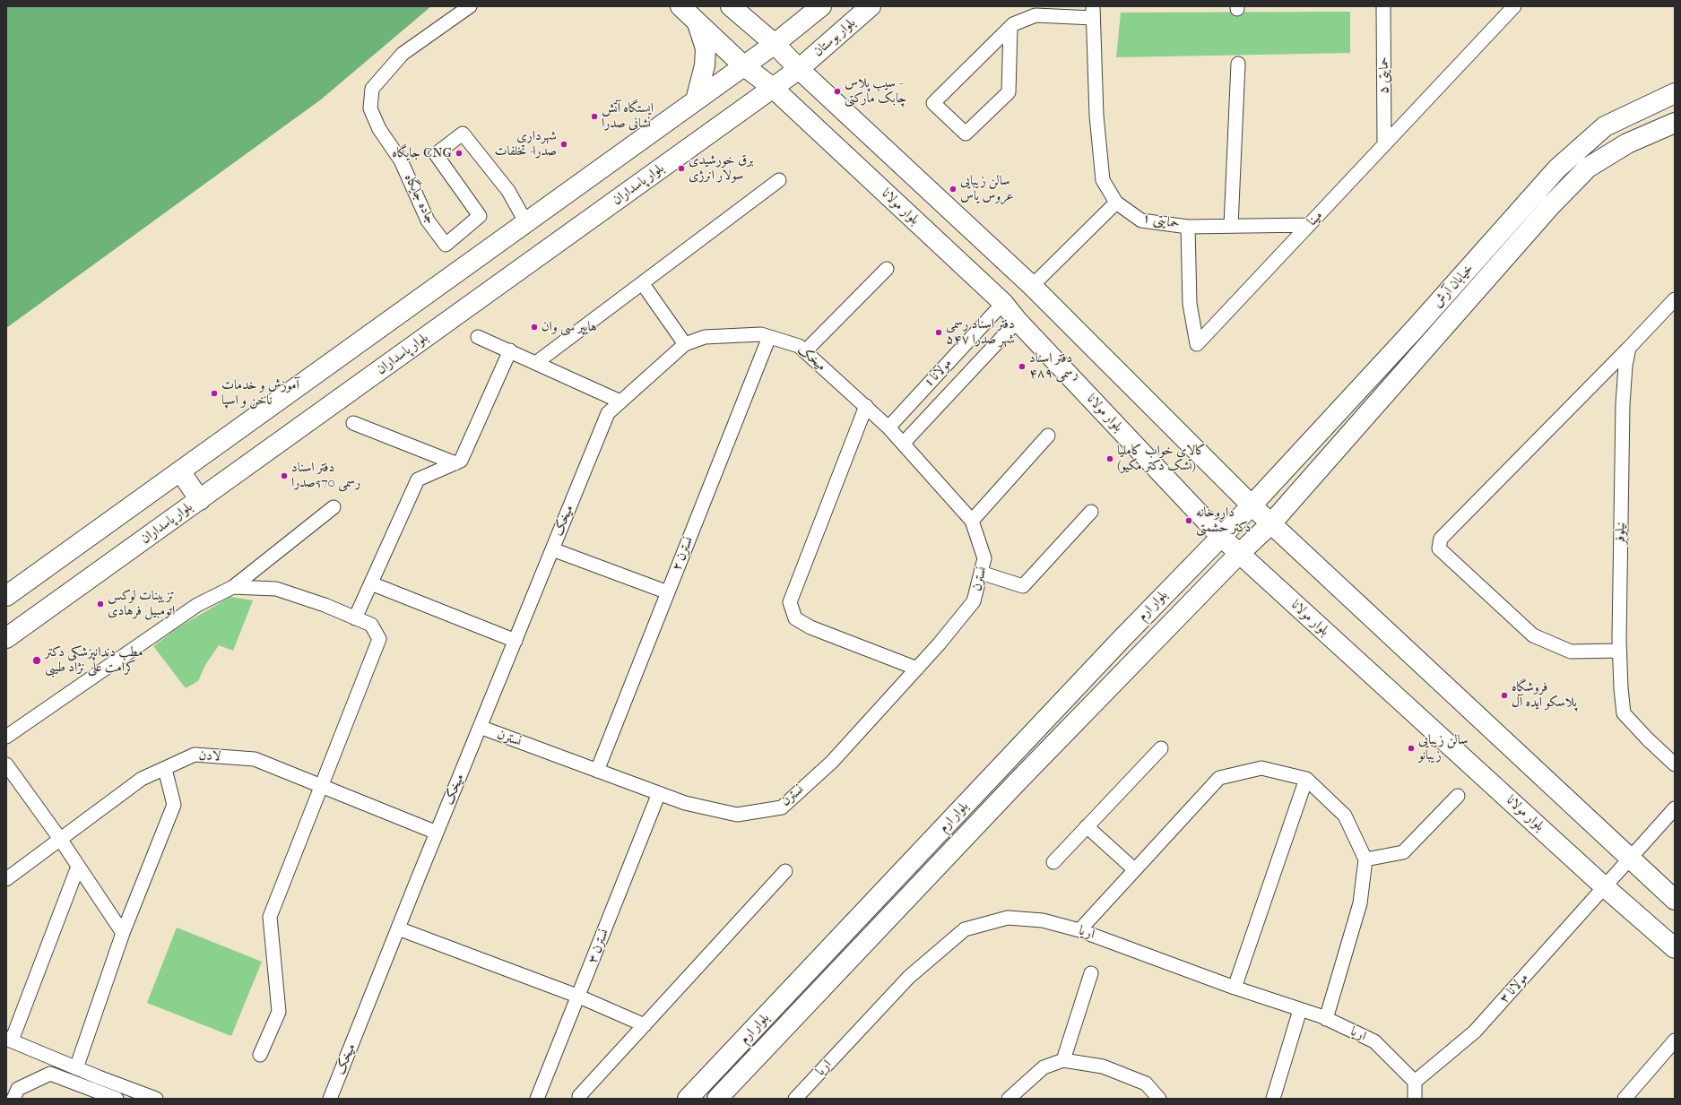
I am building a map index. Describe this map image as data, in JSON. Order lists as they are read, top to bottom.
{
  "streets": {
    "main road": [
      "بلوار بوستان",
      "بلوار پاسداران",
      "بلوار مولانا",
      "خیابان آرش",
      "بلوار ارم"
    ],
    "street": [
      "حمایتی ۵",
      "جاده جایگاه",
      "مینا",
      "حمایتی ۱",
      "میخک",
      "مولانا 1",
      "نیلوفر",
      "نسترن ۲",
      "نسترن",
      "لادن",
      "اریا",
      "نسترن ۳",
      "مولانا ۳"
    ]
  },
  "crossings": [
    ["بلوار بوستان", "بلوار پاسداران"],
    ["حمایتی ۵", "مینا"],
    ["بلوار پاسداران", "بلوار مولانا"],
    ["بلوار مولانا", "مولانا 1"],
    ["بلوار مولانا", "بلوار ارم"],
    ["بلوار مولانا", "مولانا ۳"],
    ["مینا", "حمایتی ۱"],
    ["خیابان آرش", "بلوار ارم"],
    ["میخک", "مولانا 1"],
    ["میخک", "نسترن ۲"],
    ["میخک", "نسترن"],
    ["میخک", "لادن"],
    ["نسترن ۲", "نسترن"],
    ["نسترن", "نسترن ۳"],
    ["اریا", "مولانا ۳"]
  ],
  "places": [
    "سیب پلاس - چابک مارکتی",
    "ایستگاه آتش نشانی صدرا",
    "شهرداری صدرا- تخلفات",
    "جایگاه CNG",
    "برق خورشیدی سولار انرژی",
    "سالن زیبایی عروس یاس",
    "هایپر سی وان",
    "دفتر اسناد رسمی ۵۴۷ شهر صدرا",
    "دفتر اسناد رسمی ۴۸۹",
    "آموزش و خدمات ناخن و اسپا",
    "کالای خواب کاملیا (تشک دکتر مکیو)",
    "دفتر اسناد رسمی 570صدرا",
    "داروخانه دکتر حشمتی",
    "تزیینات لوکس اتومبیل فرهادی",
    "مطب دندانپزشکی دکتر کرامت علی نژاد طیبی",
    "فروشگاه پلاسکو ایده آل",
    "سالن‌ زیبایی زیبانو"
  ]
}
